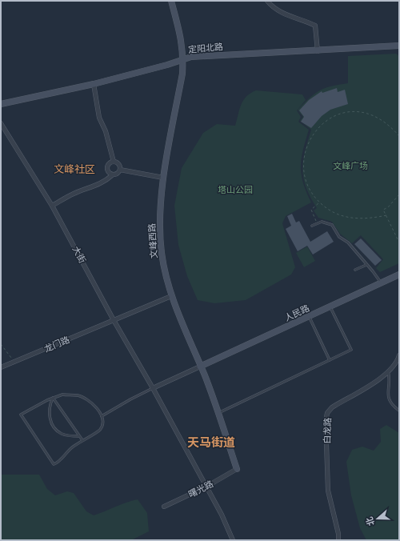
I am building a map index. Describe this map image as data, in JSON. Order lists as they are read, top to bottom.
{
  "streets": {
    "street": [
      "定阳北路",
      "文峰西路",
      "大街",
      "人民路",
      "龙门路",
      "白龙路",
      "曙光路"
    ]
  },
  "crossings": [
    ["定阳北路", "文峰西路"],
    ["文峰西路", "人民路"],
    ["文峰西路", "龙门路"],
    ["文峰西路", "曙光路"],
    ["大街", "龙门路"],
    ["大街", "曙光路"]
  ],
  "districts": ["文峰社区", "天马街道"],
  "parks": ["文峰广场", "塔山公园"],
  "north": "left"
}
